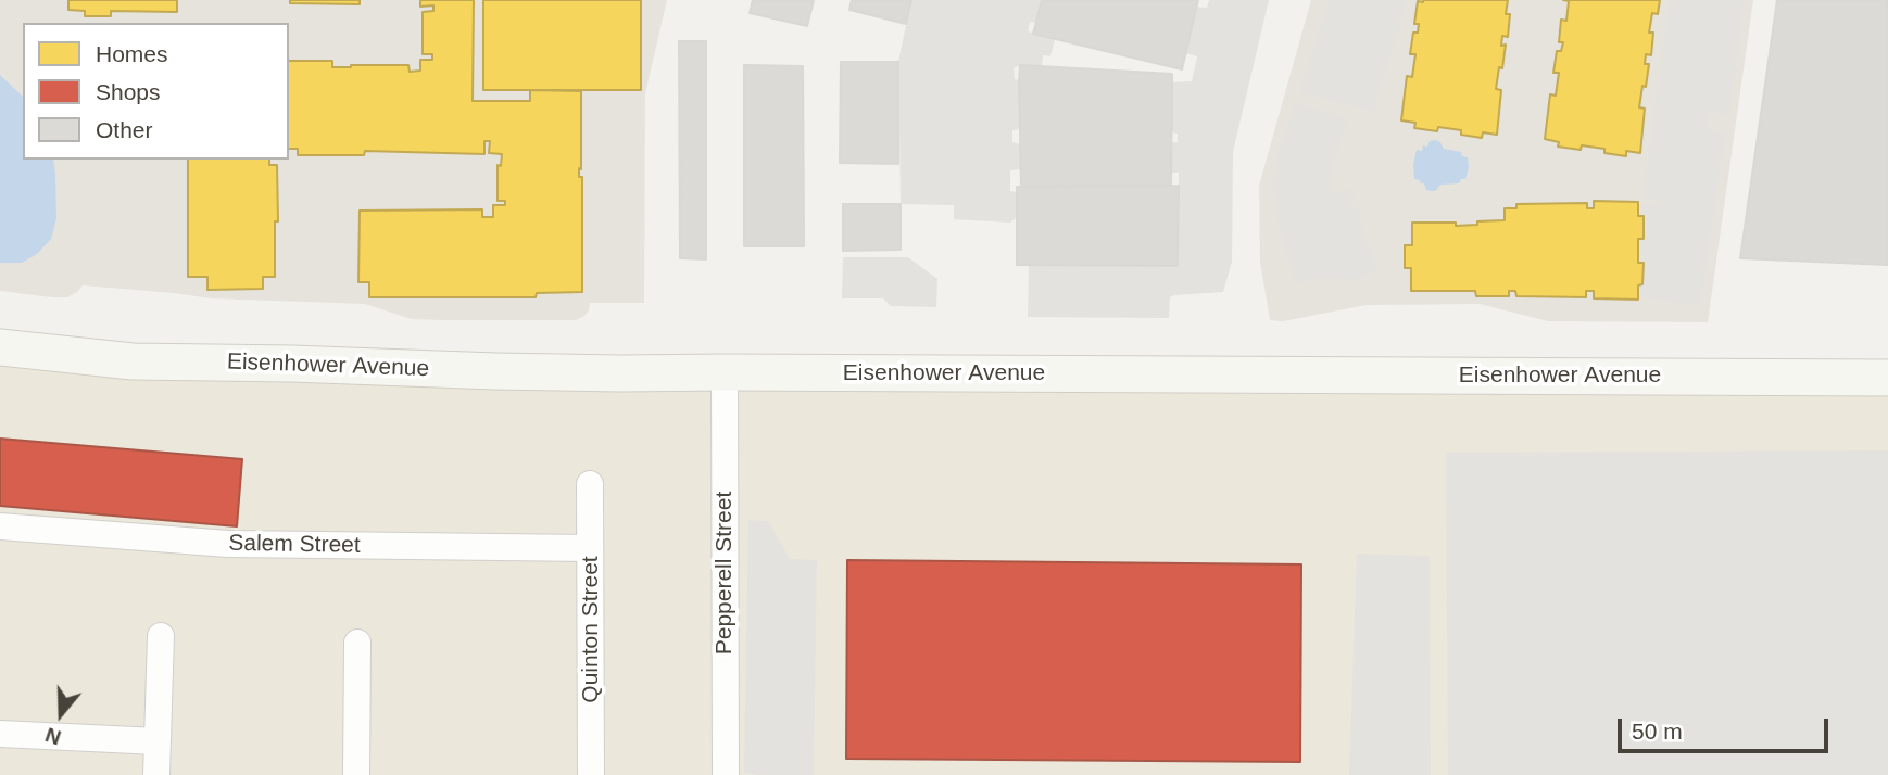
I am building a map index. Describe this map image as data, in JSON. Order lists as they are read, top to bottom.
{
  "streets": {
    "main road": ["Eisenhower Avenue"],
    "street": ["Salem Street", "Pepperell Street", "Quinton Street"]
  },
  "crossings": [
    ["Eisenhower Avenue", "Pepperell Street"],
    ["Salem Street", "Quinton Street"]
  ],
  "legend": ["Homes", "Shops", "Other"],
  "scale_bar": "50 m",
  "north": "bottom"
}
